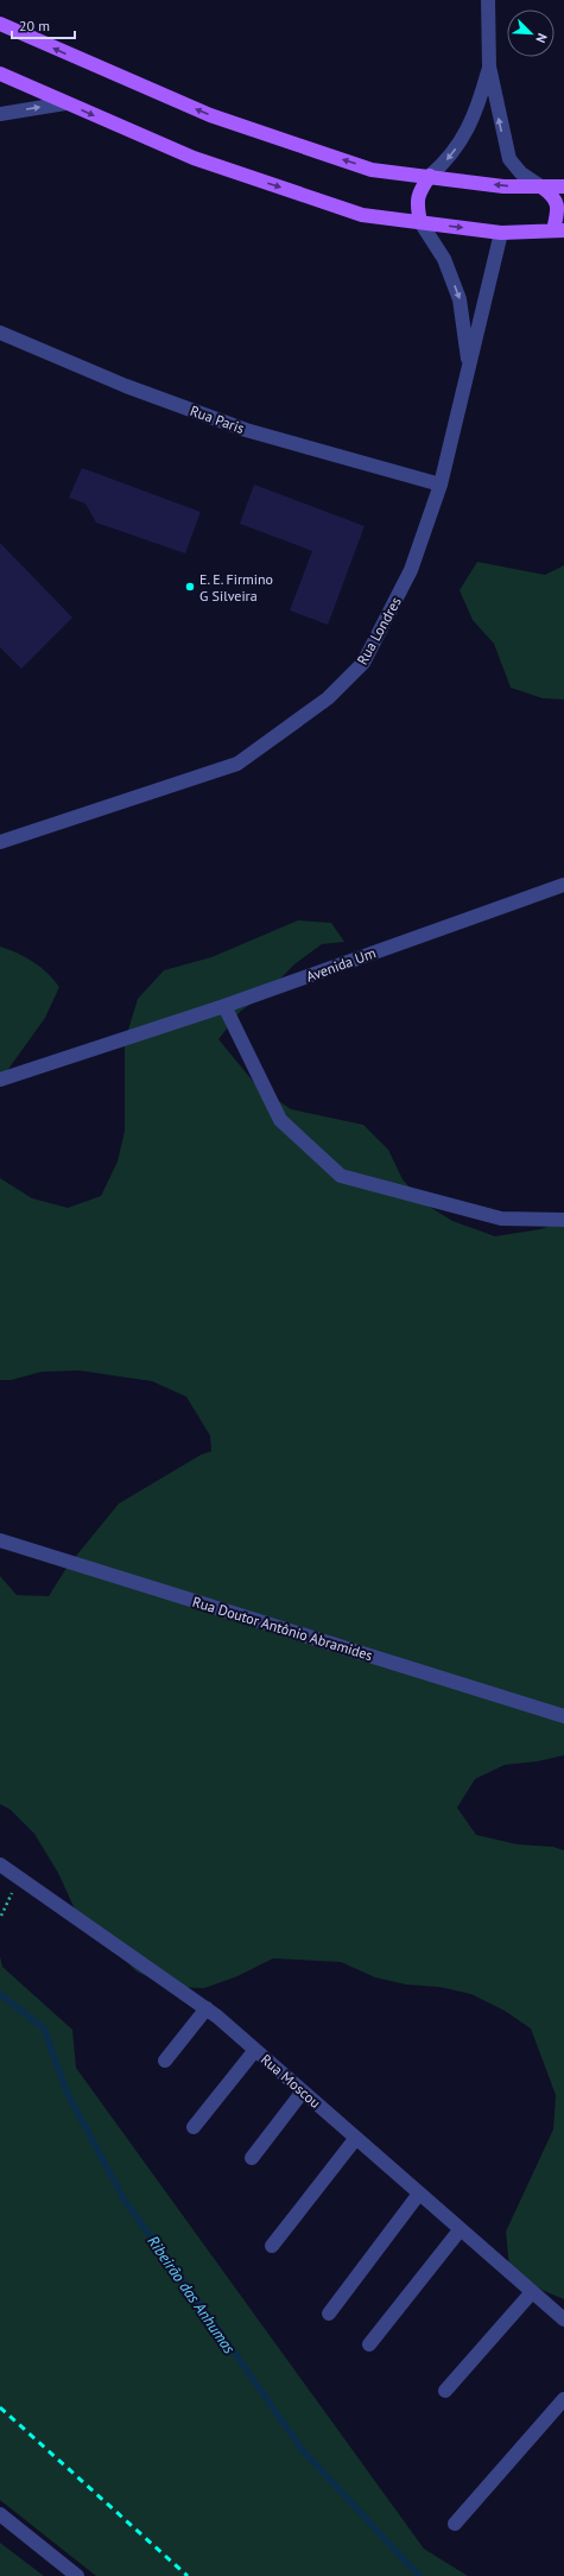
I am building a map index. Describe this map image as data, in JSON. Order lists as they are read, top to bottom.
{
  "streets": {
    "street": [
      "Rua Paris",
      "Rua Londres",
      "Avenida Um",
      "Rua Doutor Antônio Abramides",
      "Rua Moscou"
    ]
  },
  "crossings": [
    ["Rua Paris", "Rua Londres"]
  ],
  "water": ["Ribeirão das Anhumas"],
  "places": ["E. E. Firmino G Silveira"],
  "scale_bar": "20 m",
  "north": "bottom right"
}
